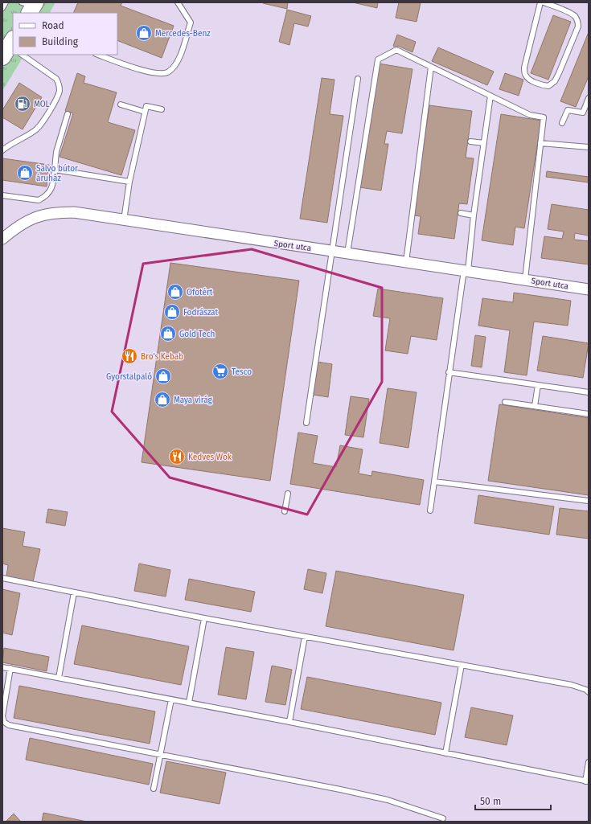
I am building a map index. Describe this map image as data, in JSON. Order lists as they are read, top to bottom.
{
  "streets": {
    "street": ["Sport utca"]
  },
  "places": {
    "shop": [
      "Mercedes-Benz",
      "Salvo bútor áruház",
      "Ofotért",
      "Fodrászat",
      "Gold Tech",
      "Gyorstalpaló",
      "Maya virág"
    ],
    "fuel station": ["MOL"],
    "restaurant": ["Bro's Kebab", "Kedves Wok"],
    "supermarket": ["Tesco"]
  },
  "legend": ["Road", "Building"],
  "scale_bar": "50 m"
}
